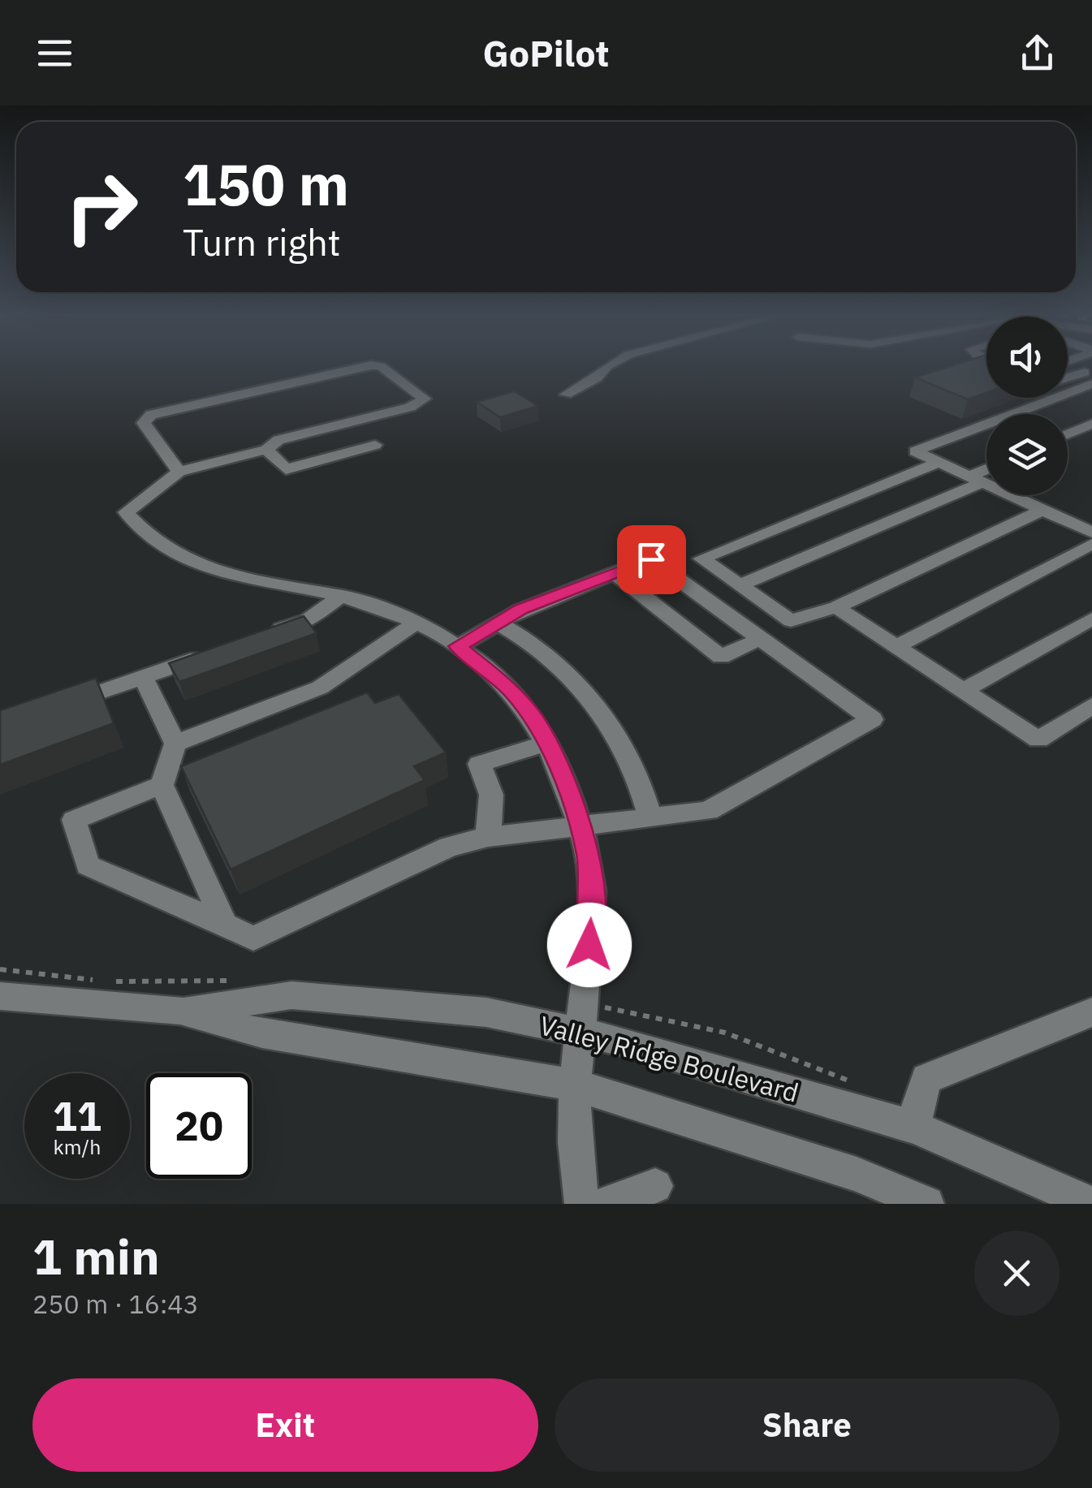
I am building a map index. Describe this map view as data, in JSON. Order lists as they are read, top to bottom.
{
  "streets": {
    "street": ["Valley Ridge Boulevard"]
  },
  "page": {
    "header": "GoPilot",
    "turn": ["150 m", "Turn right"],
    "speed": "11 km/h",
    "limit": "20",
    "heading": ["1 min", "250 m · 16:43"],
    "buttons": ["Exit", "Share"]
  }
}
